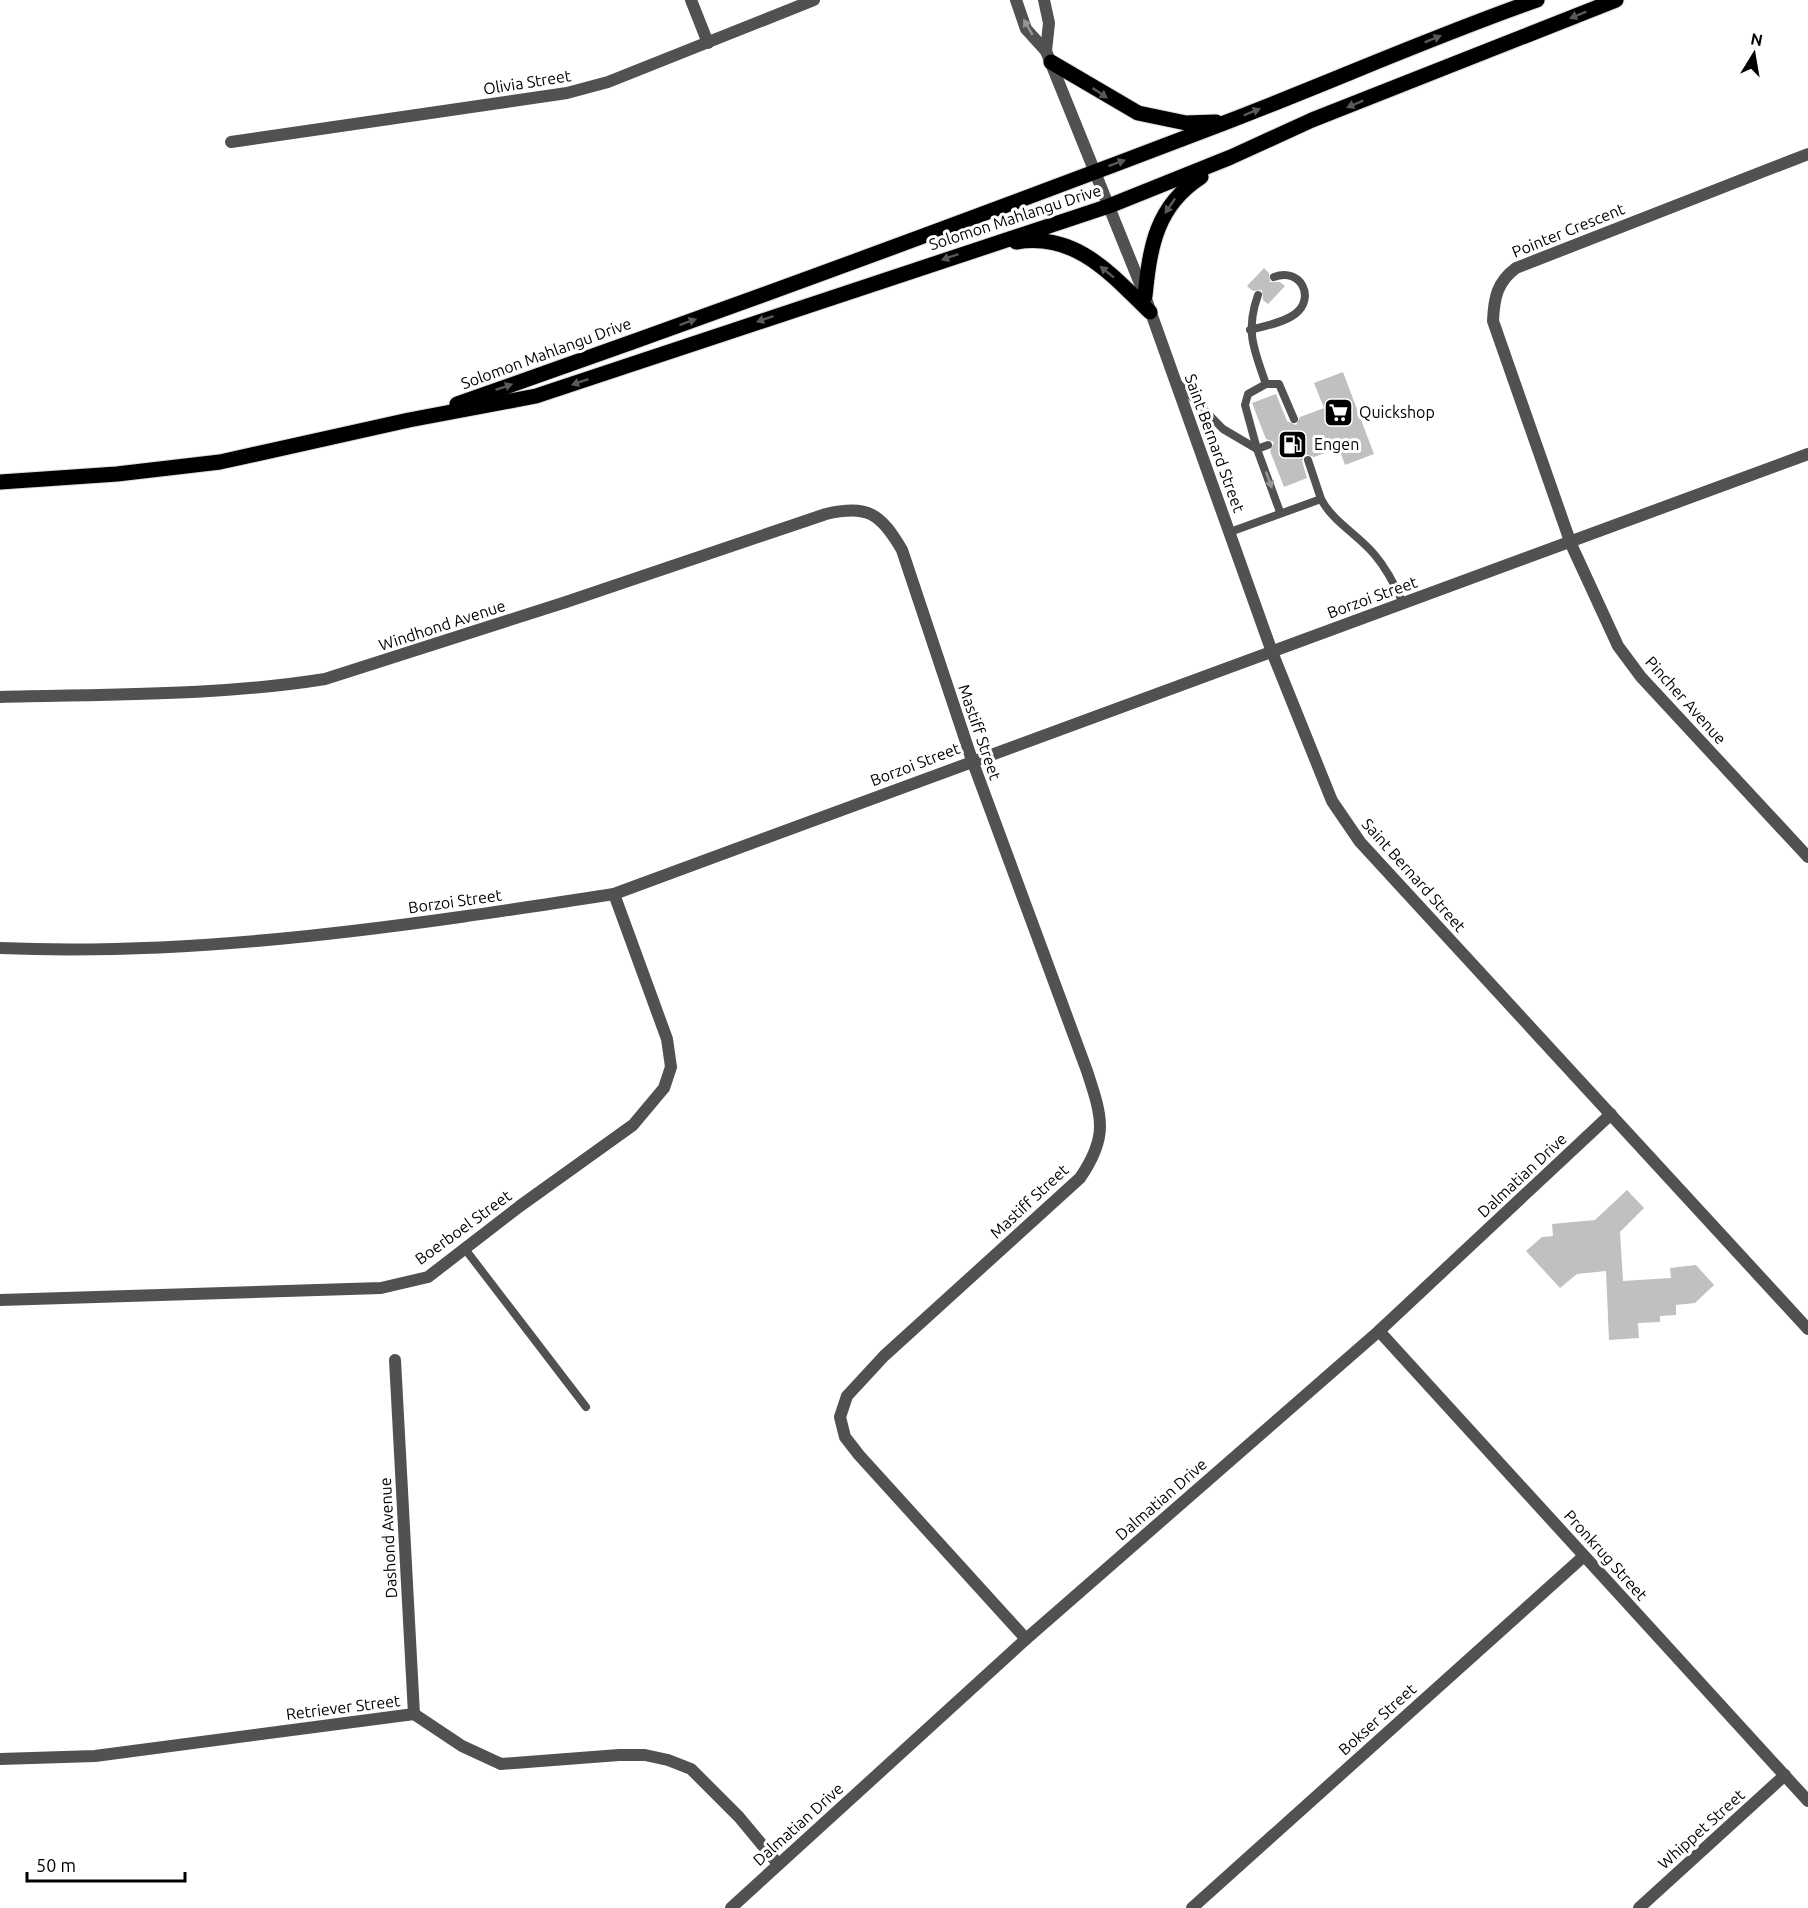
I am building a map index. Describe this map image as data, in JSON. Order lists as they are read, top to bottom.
{
  "streets": {
    "main road": ["Solomon Mahlangu Drive"],
    "street": [
      "Olivia Street",
      "Pointer Crescent",
      "Saint Bernard Street",
      "Borzoi Street",
      "Windhond Avenue",
      "Pincher Avenue",
      "Mastiff Street",
      "Dalmatian Drive",
      "Boerboel Street",
      "Dashond Avenue",
      "Pronkrug Street",
      "Retriever Street",
      "Bokser Street",
      "Whippet Street"
    ]
  },
  "crossings": [
    ["Solomon Mahlangu Drive", "Saint Bernard Street"],
    ["Pointer Crescent", "Borzoi Street"],
    ["Pointer Crescent", "Pincher Avenue"],
    ["Saint Bernard Street", "Borzoi Street"],
    ["Saint Bernard Street", "Dalmatian Drive"],
    ["Borzoi Street", "Pincher Avenue"],
    ["Borzoi Street", "Mastiff Street"],
    ["Borzoi Street", "Boerboel Street"],
    ["Windhond Avenue", "Mastiff Street"],
    ["Mastiff Street", "Dalmatian Drive"],
    ["Dalmatian Drive", "Pronkrug Street"],
    ["Dalmatian Drive", "Retriever Street"],
    ["Dashond Avenue", "Retriever Street"],
    ["Pronkrug Street", "Bokser Street"],
    ["Pronkrug Street", "Whippet Street"]
  ],
  "places": {
    "supermarket": ["Quickshop"],
    "fuel station": ["Engen"]
  },
  "scale_bar": "50 m",
  "north": "top"
}
